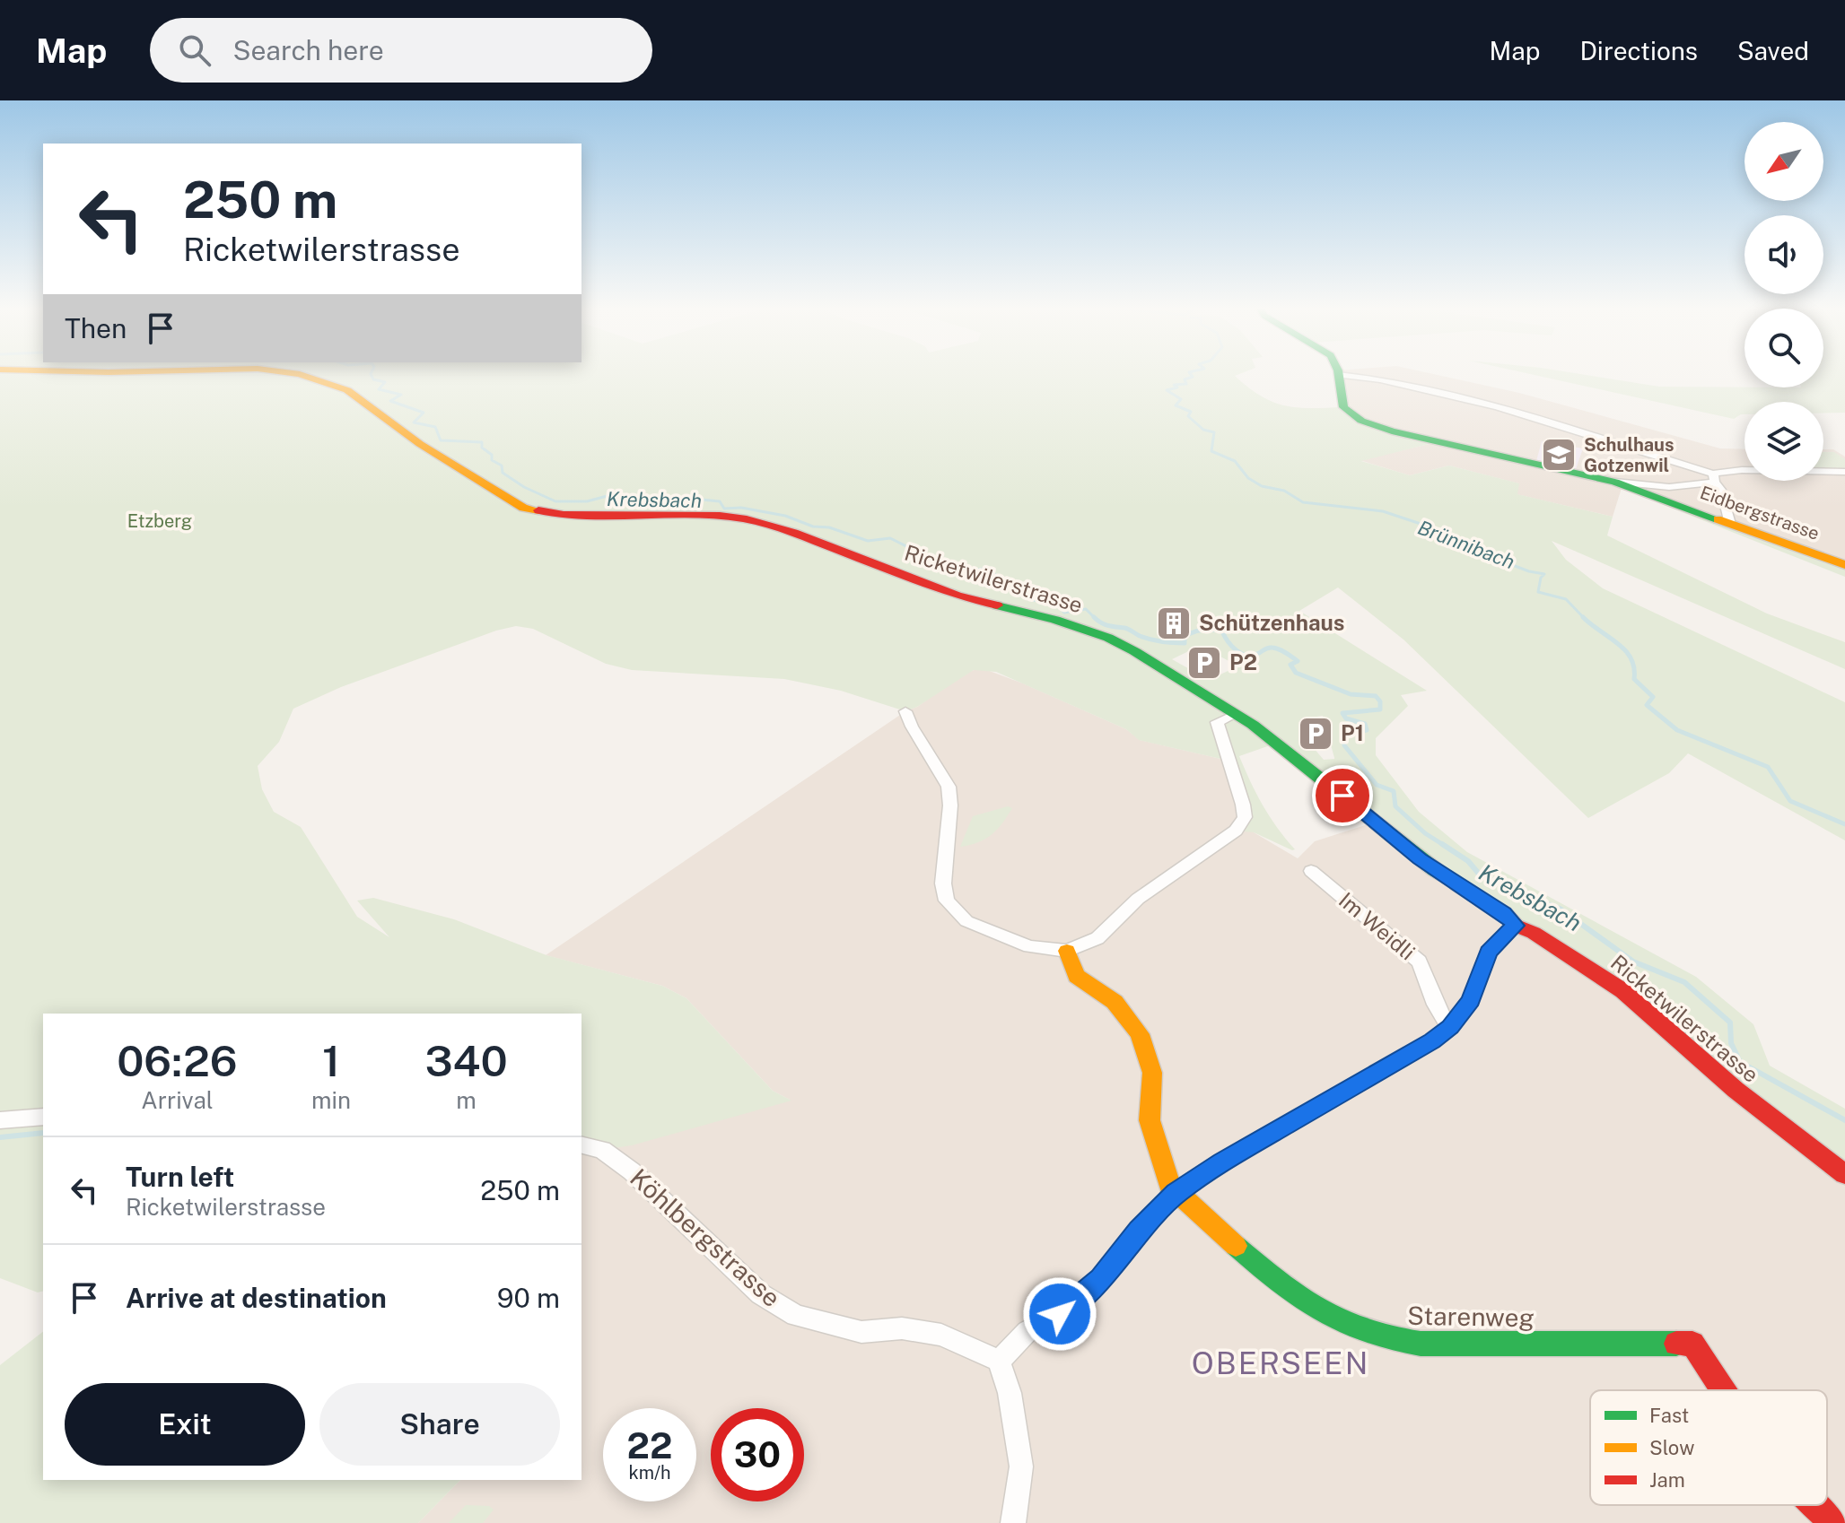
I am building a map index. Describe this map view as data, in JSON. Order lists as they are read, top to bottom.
{
  "streets": {
    "street": [
      "Eidbergstrasse",
      "Ricketwilerstrasse",
      "Im Weidli",
      "Köhlbergstrasse",
      "Starenweg"
    ]
  },
  "districts": ["OBERSEEN"],
  "water": ["Krebsbach", "Brünnibach"],
  "parks": ["Etzberg"],
  "places": {
    "school or university": ["Schulhaus Gotzenwil"],
    "building": ["Schützenhaus"],
    "parking": ["P2", "P1"]
  },
  "legend": ["Fast", "Slow", "Jam"],
  "north": "bottom left",
  "page": {
    "header": "Map",
    "search": "Search here",
    "nav": ["Map", "Directions", "Saved"],
    "turn": ["250 m", "Ricketwilerstrasse"],
    "then": "Then",
    "eta": [
      "06:26",
      "Arrival",
      "1",
      "min",
      "340",
      "m"
    ],
    "list": [
      {
        "name": "Turn left",
        "note": "Ricketwilerstrasse",
        "value": "250 m"
      },
      {
        "name": "Arrive at destination",
        "value": "90 m"
      }
    ],
    "buttons": ["Exit", "Share"],
    "speed": "22 km/h",
    "limit": "30"
  }
}
